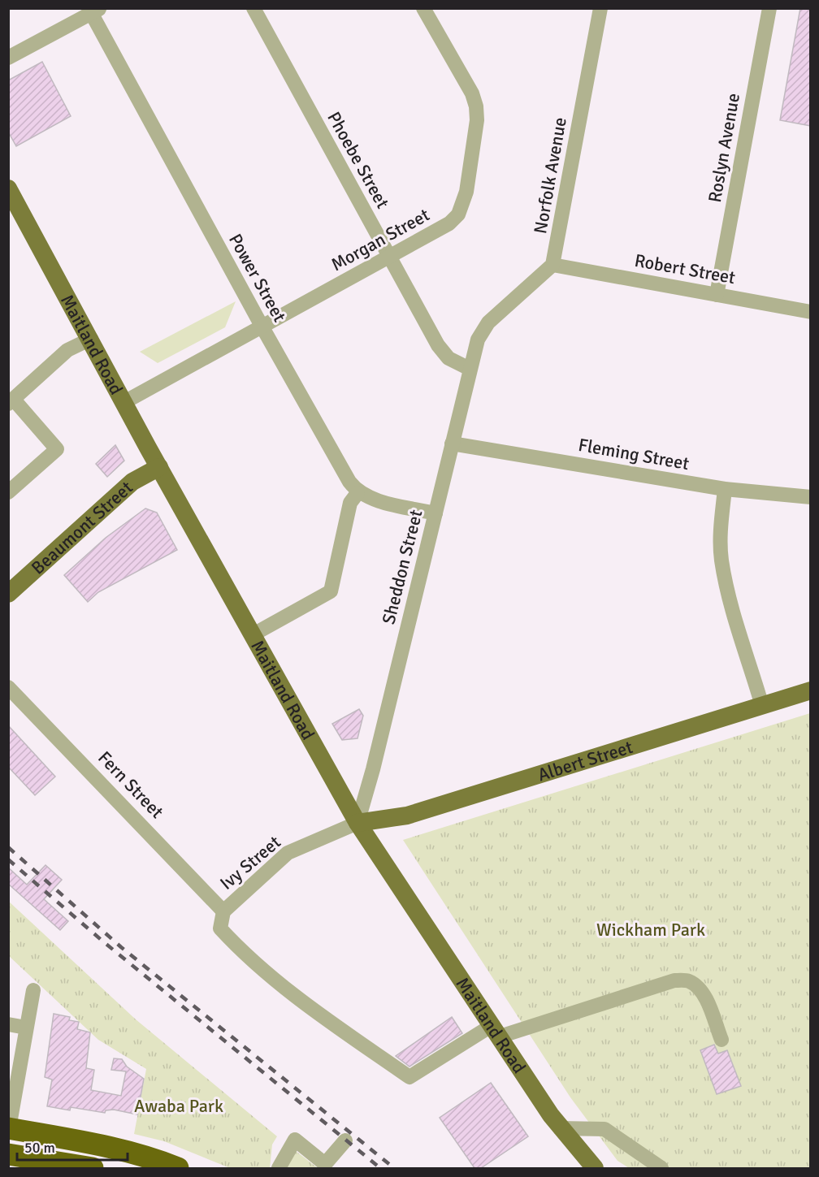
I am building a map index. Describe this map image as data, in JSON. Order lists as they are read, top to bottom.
{
  "streets": {
    "main road": ["Maitland Road", "Beaumont Street", "Albert Street"],
    "street": [
      "Roslyn Avenue",
      "Phoebe Street",
      "Norfolk Avenue",
      "Morgan Street",
      "Robert Street",
      "Power Street",
      "Fleming Street",
      "Sheddon Street",
      "Fern Street",
      "Ivy Street"
    ]
  },
  "crossings": [
    ["Roslyn Avenue", "Robert Street"],
    ["Phoebe Street", "Morgan Street"],
    ["Phoebe Street", "Sheddon Street"],
    ["Norfolk Avenue", "Robert Street"],
    ["Norfolk Avenue", "Sheddon Street"],
    ["Morgan Street", "Power Street"],
    ["Morgan Street", "Maitland Road"],
    ["Robert Street", "Sheddon Street"],
    ["Maitland Road", "Beaumont Street"],
    ["Maitland Road", "Sheddon Street"],
    ["Maitland Road", "Albert Street"],
    ["Maitland Road", "Ivy Street"],
    ["Fleming Street", "Sheddon Street"],
    ["Sheddon Street", "Albert Street"],
    ["Sheddon Street", "Ivy Street"],
    ["Albert Street", "Ivy Street"],
    ["Fern Street", "Ivy Street"]
  ],
  "parks": ["Wickham Park", "Awaba Park"],
  "scale_bar": "50 m"
}
